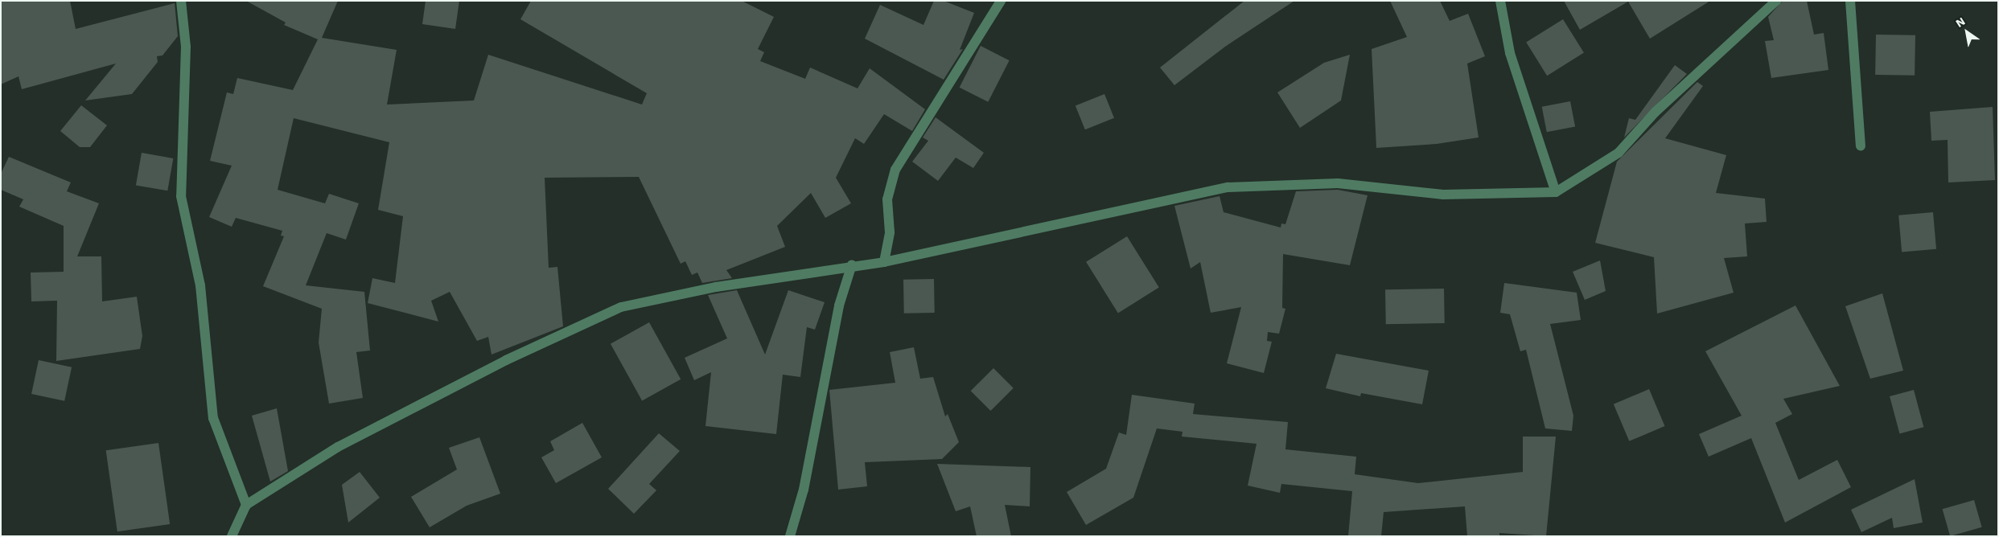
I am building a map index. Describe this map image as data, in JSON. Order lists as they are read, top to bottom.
{
  "north": "top left"
}
